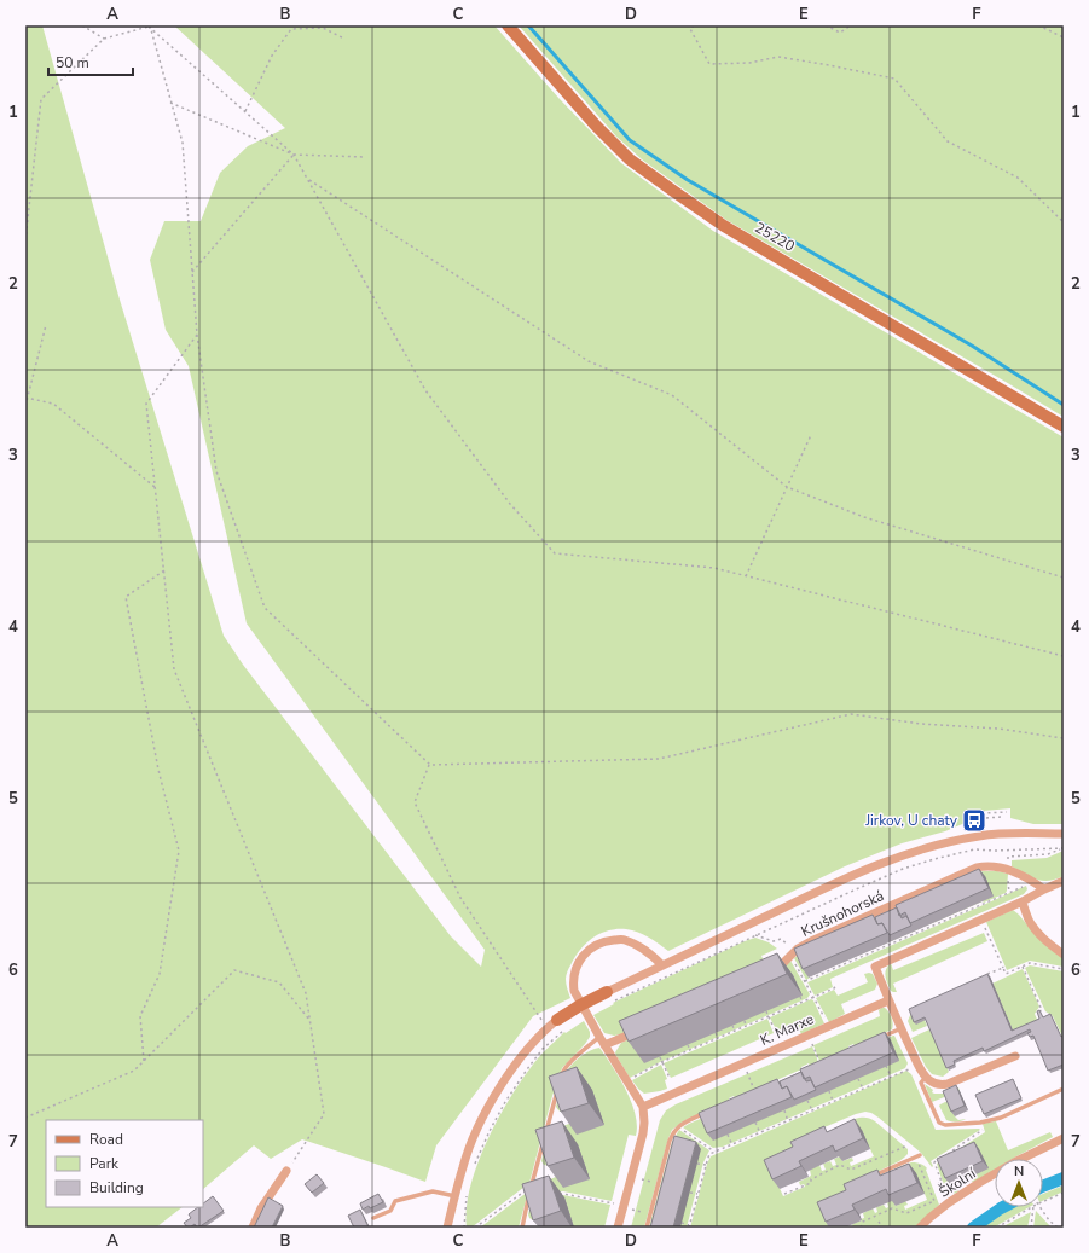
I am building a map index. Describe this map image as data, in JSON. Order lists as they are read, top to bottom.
{
  "streets": {
    "street": [
      "25220",
      "Krušnohorská",
      "K. Marxe",
      "Školní"
    ]
  },
  "places": {
    "bus stop": ["Jirkov, U chaty"]
  },
  "legend": ["Road", "Park", "Building"],
  "scale_bar": "50 m",
  "north": "top",
  "grid": {
    "columns": [
      "A",
      "B",
      "C",
      "D",
      "E",
      "F"
    ],
    "rows": [
      "1",
      "2",
      "3",
      "4",
      "5",
      "6",
      "7"
    ]
  }
}
